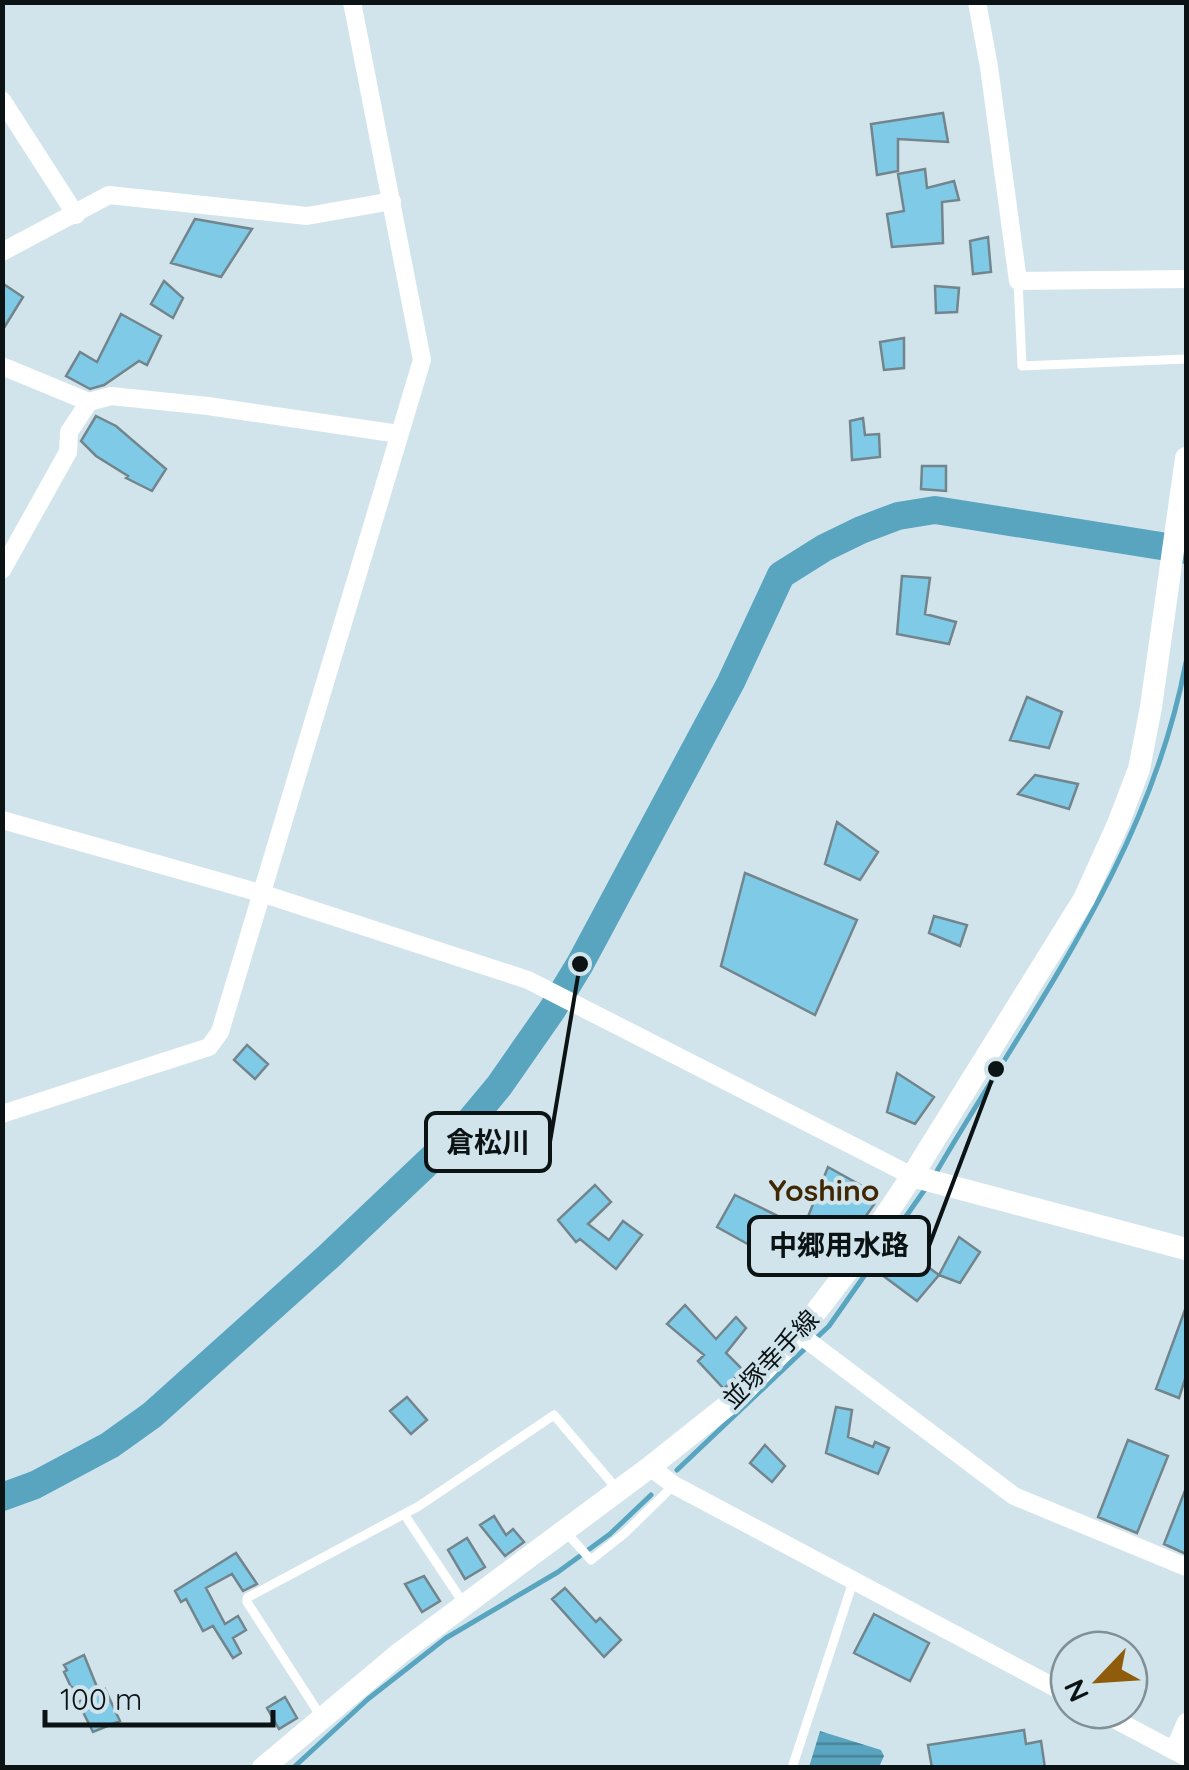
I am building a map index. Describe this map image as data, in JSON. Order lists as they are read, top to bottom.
{
  "streets": {
    "main road": ["並塚幸手線"]
  },
  "districts": ["Yoshino"],
  "places": ["倉松川", "中郷用水路"],
  "scale_bar": "100 m",
  "north": "bottom left"
}
